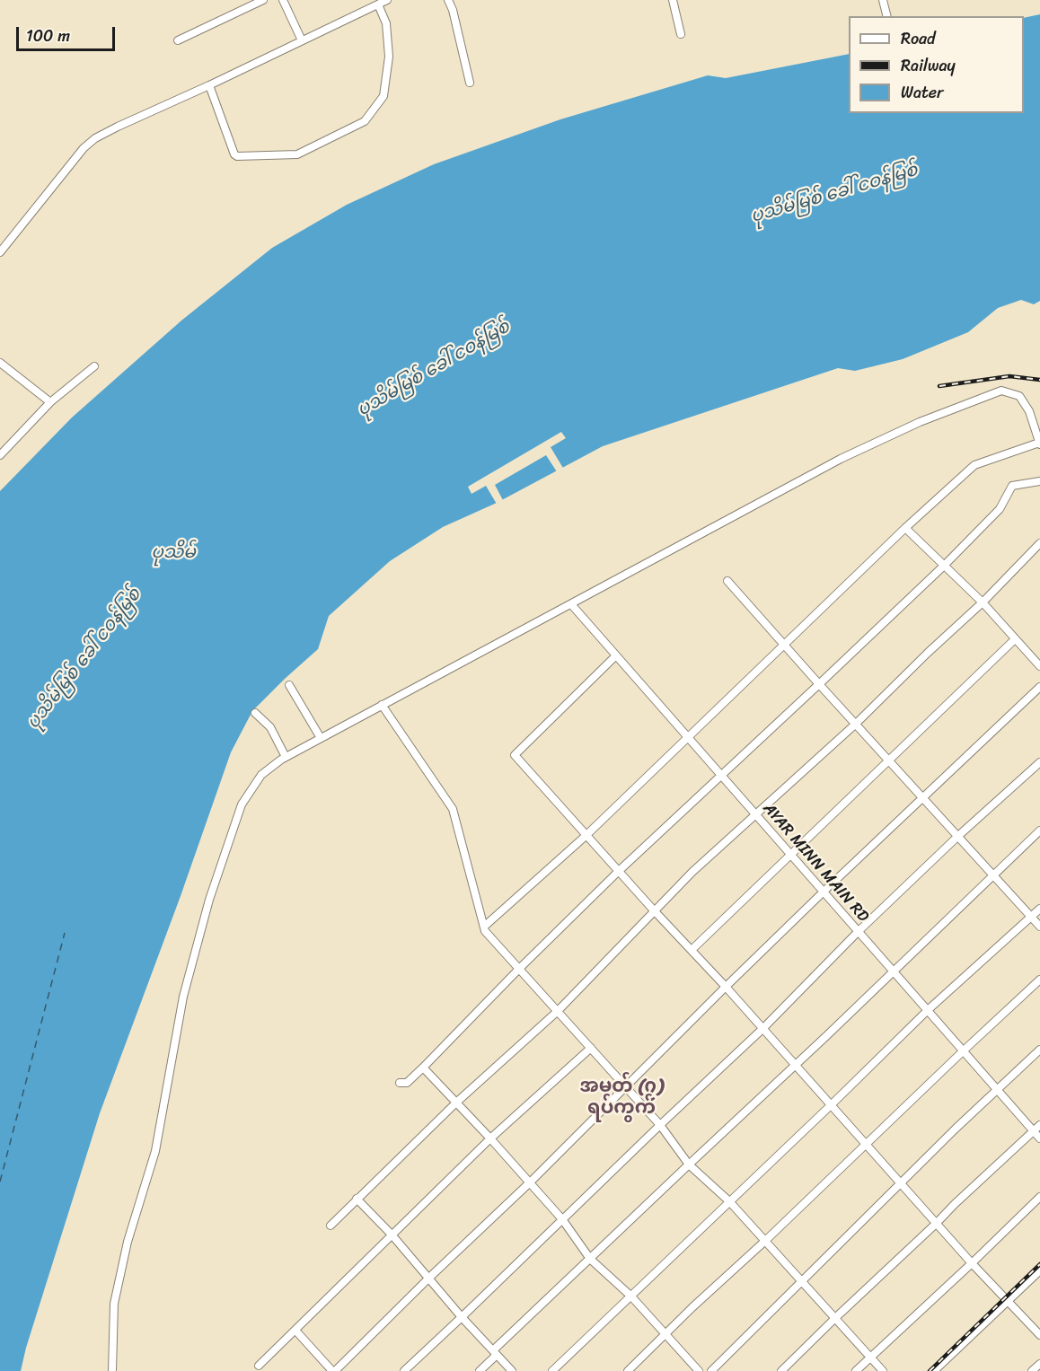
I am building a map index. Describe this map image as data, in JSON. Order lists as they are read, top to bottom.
{
  "streets": {
    "street": ["AYAR MINN MAIN RD"]
  },
  "districts": ["အမှတ် (၇) ရပ်ကွက်"],
  "water": ["ပုသိမ်မြစ် ခေါ် ငဝန်မြစ်", "ပုသိမ်"],
  "legend": ["Road", "Railway", "Water"],
  "scale_bar": "100 m"
}
